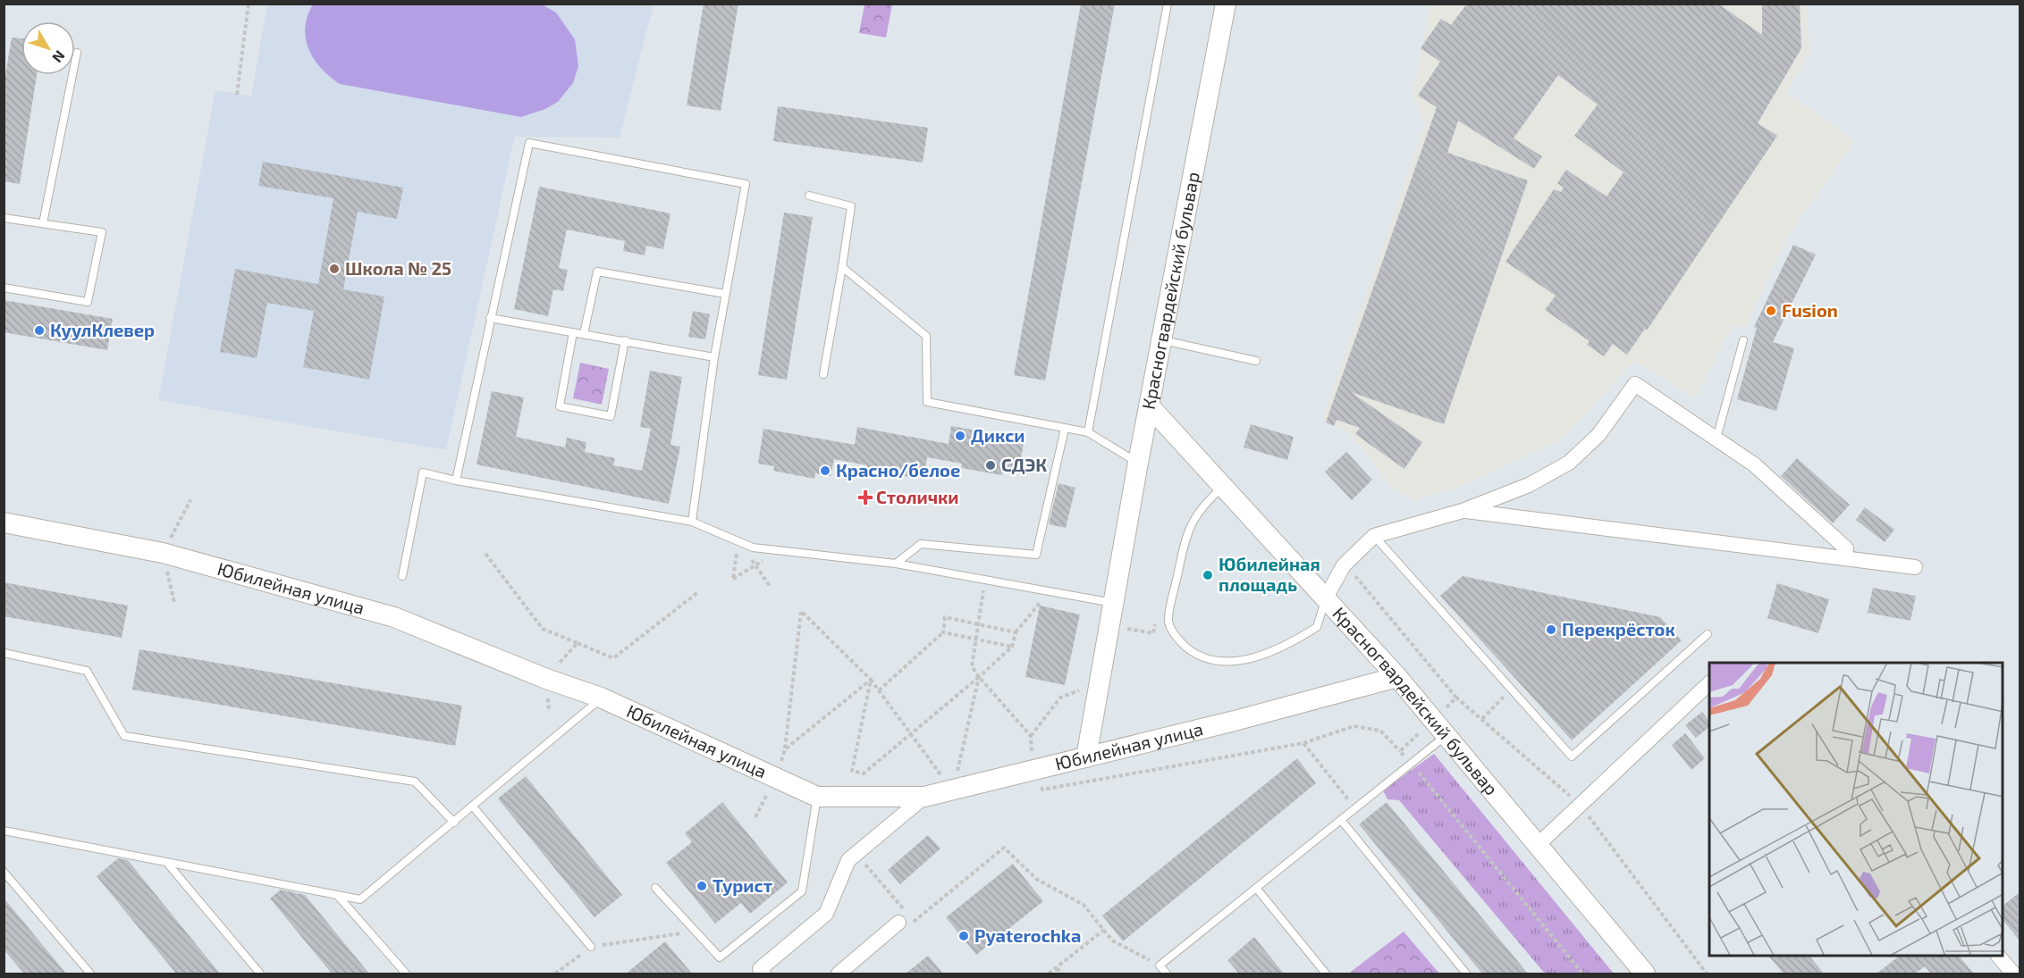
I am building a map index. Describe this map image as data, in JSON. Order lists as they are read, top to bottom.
{
  "streets": {
    "street": ["Красногвардейский бульвар", "Юбилейная улица"]
  },
  "crossings": [
    ["Красногвардейский бульвар", "Юбилейная улица"]
  ],
  "places": {
    "other": [
      "Школа № 25",
      "Fusion",
      "КуулКлевер",
      "Дикси",
      "СДЭК",
      "Красно/белое",
      "Юбилейная площадь",
      "Перекрёсток",
      "Турист",
      "Pyaterochka"
    ],
    "health": ["Столички"]
  },
  "north": "bottom right"
}
